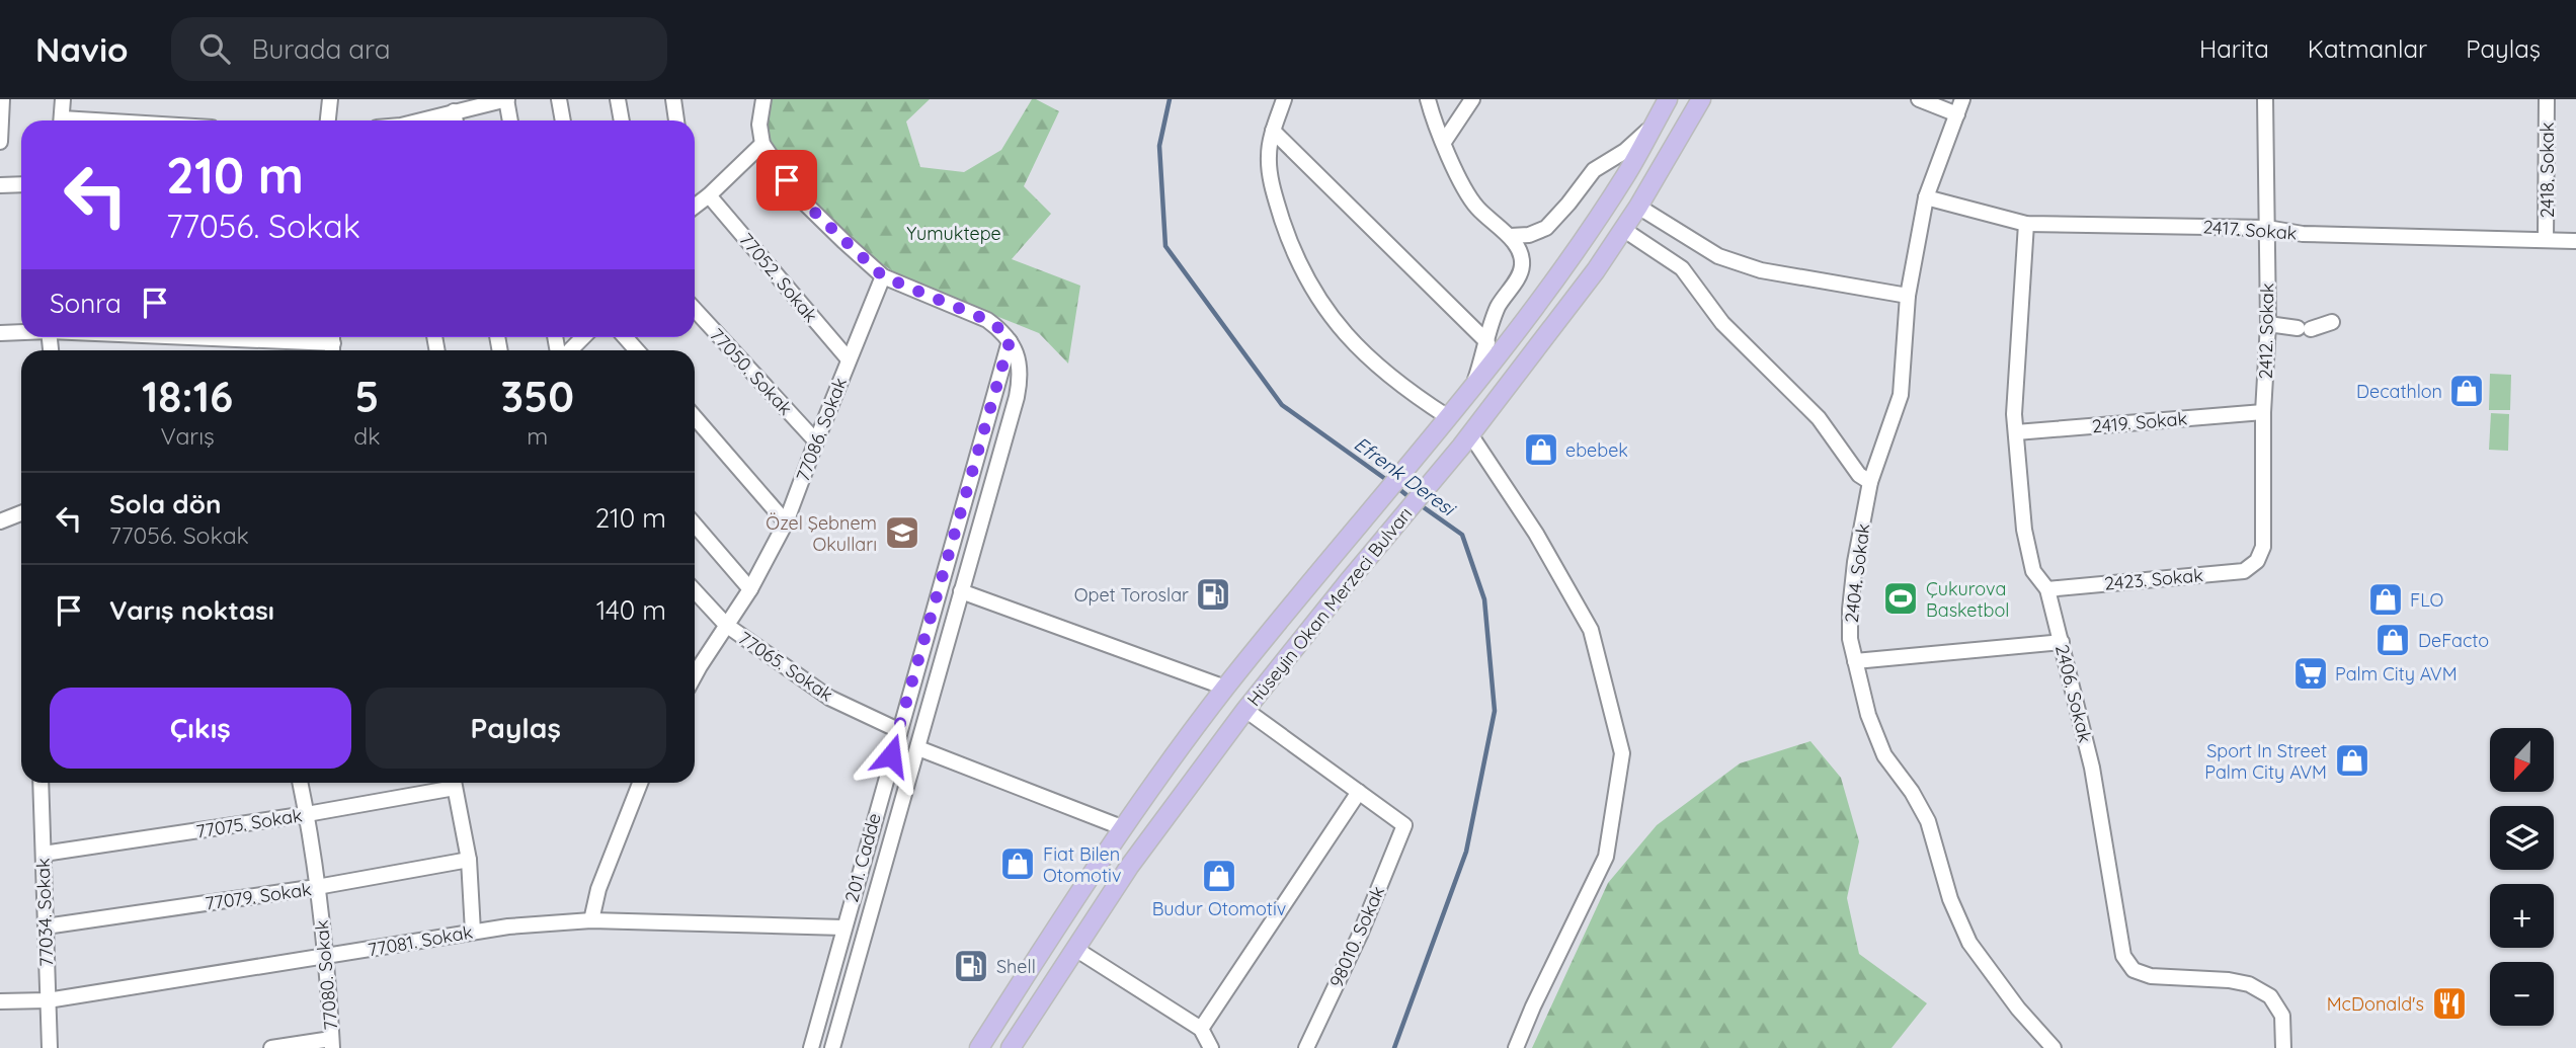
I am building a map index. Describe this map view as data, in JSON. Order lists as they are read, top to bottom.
{
  "streets": {
    "main road": ["Hüseyin Okan Merzeci Bulvarı"],
    "street": [
      "2418. Sokak",
      "2417. Sokak",
      "77052. Sokak",
      "2412. Sokak",
      "77050. Sokak",
      "2419. Sokak",
      "77086. Sokak",
      "2404. Sokak",
      "2423. Sokak",
      "77065. Sokak",
      "2406. Sokak",
      "77075. Sokak",
      "201. Cadde",
      "77079. Sokak",
      "77034. Sokak",
      "98010. Sokak",
      "77081. Sokak",
      "77080. Sokak"
    ]
  },
  "crossings": [
    ["2418. Sokak", "2417. Sokak"],
    ["2417. Sokak", "2412. Sokak"],
    ["2417. Sokak", "2404. Sokak"],
    ["2417. Sokak", "2406. Sokak"],
    ["77052. Sokak", "77086. Sokak"],
    ["2412. Sokak", "2419. Sokak"],
    ["2412. Sokak", "2423. Sokak"],
    ["77050. Sokak", "77086. Sokak"],
    ["2419. Sokak", "2406. Sokak"],
    ["77086. Sokak", "77065. Sokak"],
    ["2423. Sokak", "2406. Sokak"],
    ["77065. Sokak", "201. Cadde"],
    ["77075. Sokak", "77034. Sokak"],
    ["77075. Sokak", "77080. Sokak"],
    ["201. Cadde", "77081. Sokak"],
    ["77079. Sokak", "77034. Sokak"],
    ["77079. Sokak", "77080. Sokak"],
    ["77034. Sokak", "77081. Sokak"],
    ["77081. Sokak", "77080. Sokak"]
  ],
  "water": ["Efrenk Deresi"],
  "parks": ["Yumuktepe"],
  "places": {
    "shop": [
      "Decathlon",
      "ebebek",
      "FLO",
      "DeFacto",
      "Sport In Street Palm City AVM",
      "Fiat Bilen Otomotiv",
      "Budur Otomotiv"
    ],
    "school or university": ["Özel Şebnem Okulları"],
    "fuel station": ["Opet Toroslar", "Shell"],
    "sports": ["Çukurova Basketbol"],
    "supermarket": ["Palm City AVM"],
    "restaurant": ["McDonald's"]
  },
  "north": "bottom",
  "page": {
    "header": "Navio",
    "search": "Burada ara",
    "nav": ["Harita", "Katmanlar", "Paylaş"],
    "turn": ["210 m", "77056. Sokak"],
    "then": "Sonra",
    "eta": [
      "18:16",
      "Varış",
      "5",
      "dk",
      "350",
      "m"
    ],
    "list": [
      {
        "name": "Sola dön",
        "note": "77056. Sokak",
        "value": "210 m"
      },
      {
        "name": "Varış noktası",
        "value": "140 m"
      }
    ],
    "buttons": ["Çıkış", "Paylaş"],
    "map_buttons": ["+", "−"]
  }
}
